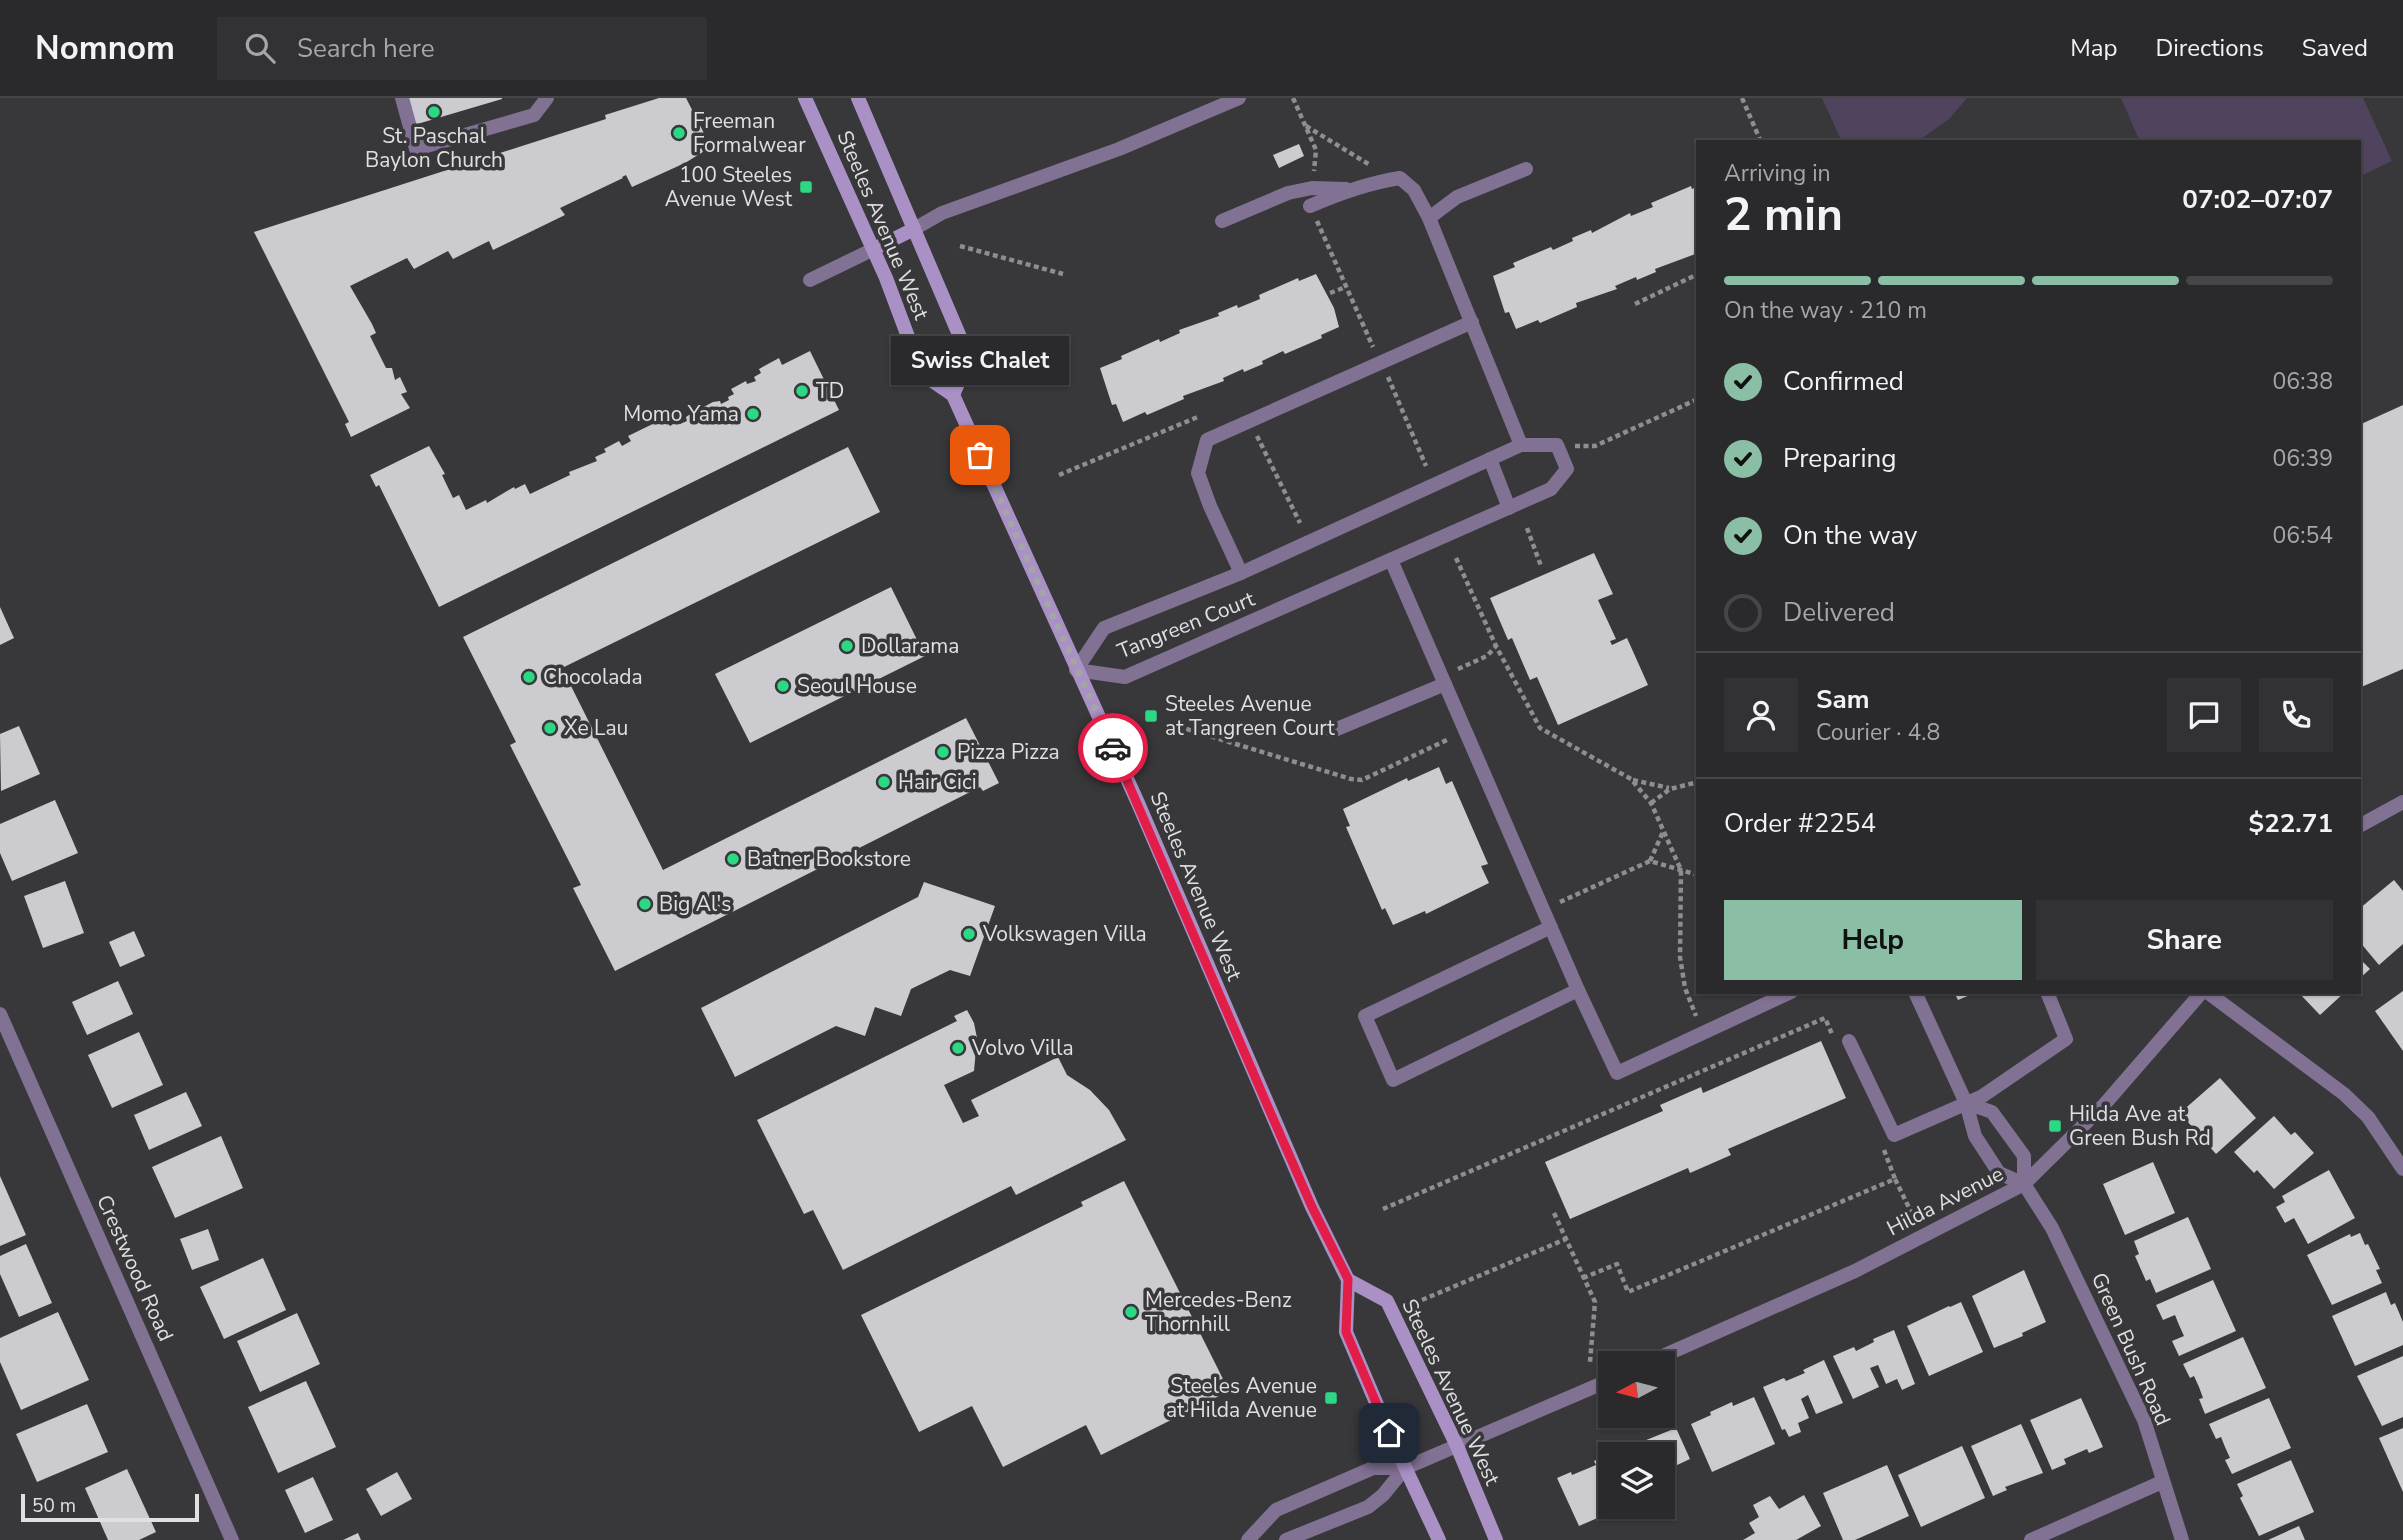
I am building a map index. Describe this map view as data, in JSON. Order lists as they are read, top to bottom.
{
  "streets": {
    "main road": ["Steeles Avenue West"],
    "street": [
      "Tangreen Court",
      "Hilda Avenue",
      "Crestwood Road",
      "Green Bush Road"
    ]
  },
  "crossings": [
    ["Steeles Avenue West", "Tangreen Court"],
    ["Hilda Avenue", "Green Bush Road"]
  ],
  "places": {
    "other": [
      "St. Paschal Baylon Church",
      "Freeman Formalwear",
      "TD",
      "Momo Yama",
      "Swiss Chalet",
      "Dollarama",
      "Chocolada",
      "Seoul House",
      "Xe Lau",
      "Pizza Pizza",
      "Hair Cici",
      "Batner Bookstore",
      "Big Al's",
      "Volkswagen Villa",
      "Volvo Villa",
      "Mercedes-Benz Thornhill"
    ],
    "transit": [
      "100 Steeles Avenue West",
      "Steeles Avenue at Tangreen Court",
      "Hilda Ave at Green Bush Rd",
      "Steeles Avenue at Hilda Avenue"
    ]
  },
  "scale_bar": "50 m",
  "north": "left",
  "page": {
    "header": "Nomnom",
    "search": "Search here",
    "nav": ["Map", "Directions", "Saved"],
    "heading": ["2 min", "Arriving in", "07:02–07:07"],
    "panel": [
      "Sam",
      "Courier · 4.8",
      "Order #2254",
      "$22.71"
    ],
    "bar": "On the way · 210 m",
    "bubble": "Swiss Chalet",
    "list": [
      ["Confirmed", "06:38"],
      ["Preparing", "06:39"],
      ["On the way", "06:54"],
      "Delivered"
    ],
    "buttons": ["Help", "Share"],
    "scale": "50 m"
  }
}
